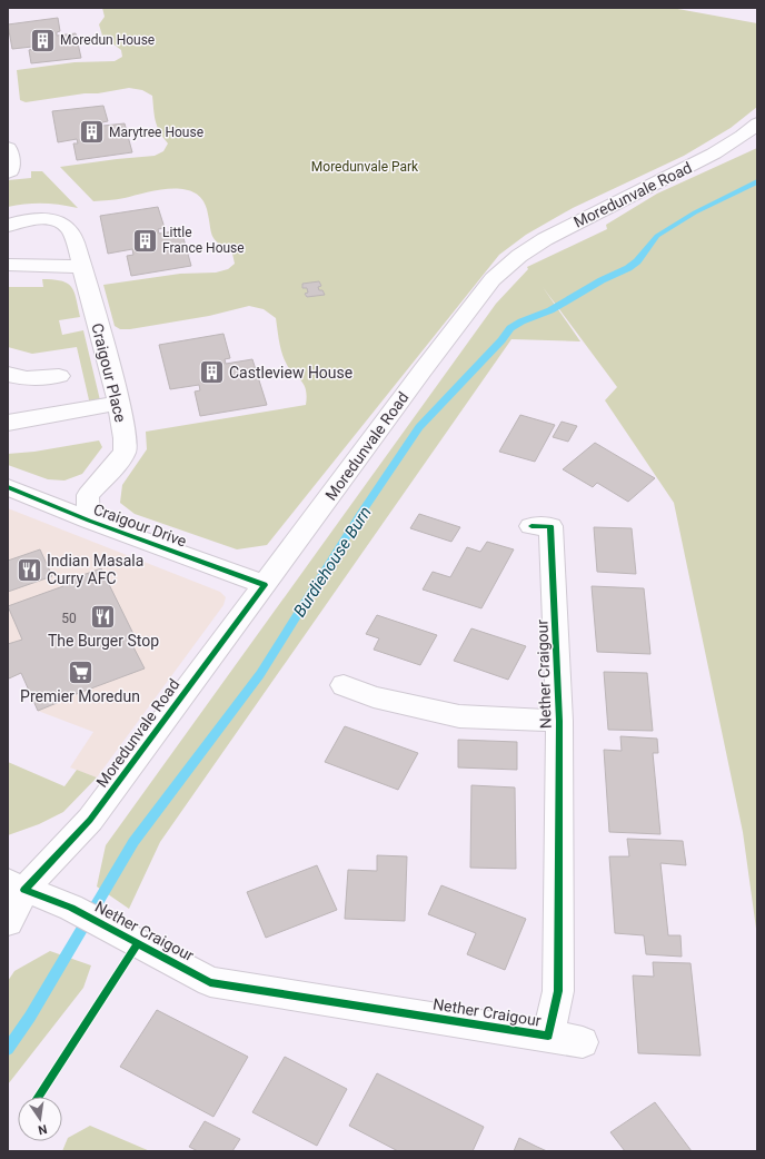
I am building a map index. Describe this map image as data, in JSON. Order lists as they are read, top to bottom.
{
  "streets": {
    "street": [
      "Moredunvale Road",
      "Craigour Place",
      "Craigour Drive",
      "Nether Craigour"
    ]
  },
  "crossings": [
    ["Moredunvale Road", "Craigour Drive"],
    ["Moredunvale Road", "Nether Craigour"],
    ["Craigour Place", "Craigour Drive"]
  ],
  "water": ["Burdiehouse Burn"],
  "parks": ["Moredunvale Park"],
  "places": {
    "building": [
      "Moredun House",
      "Marytree House",
      "Little France House",
      "Castleview House"
    ],
    "restaurant": ["Indian Masala Curry AFC", "The Burger Stop"],
    "supermarket": ["Premier Moredun"]
  },
  "house_numbers": ["50"],
  "north": "bottom"
}
